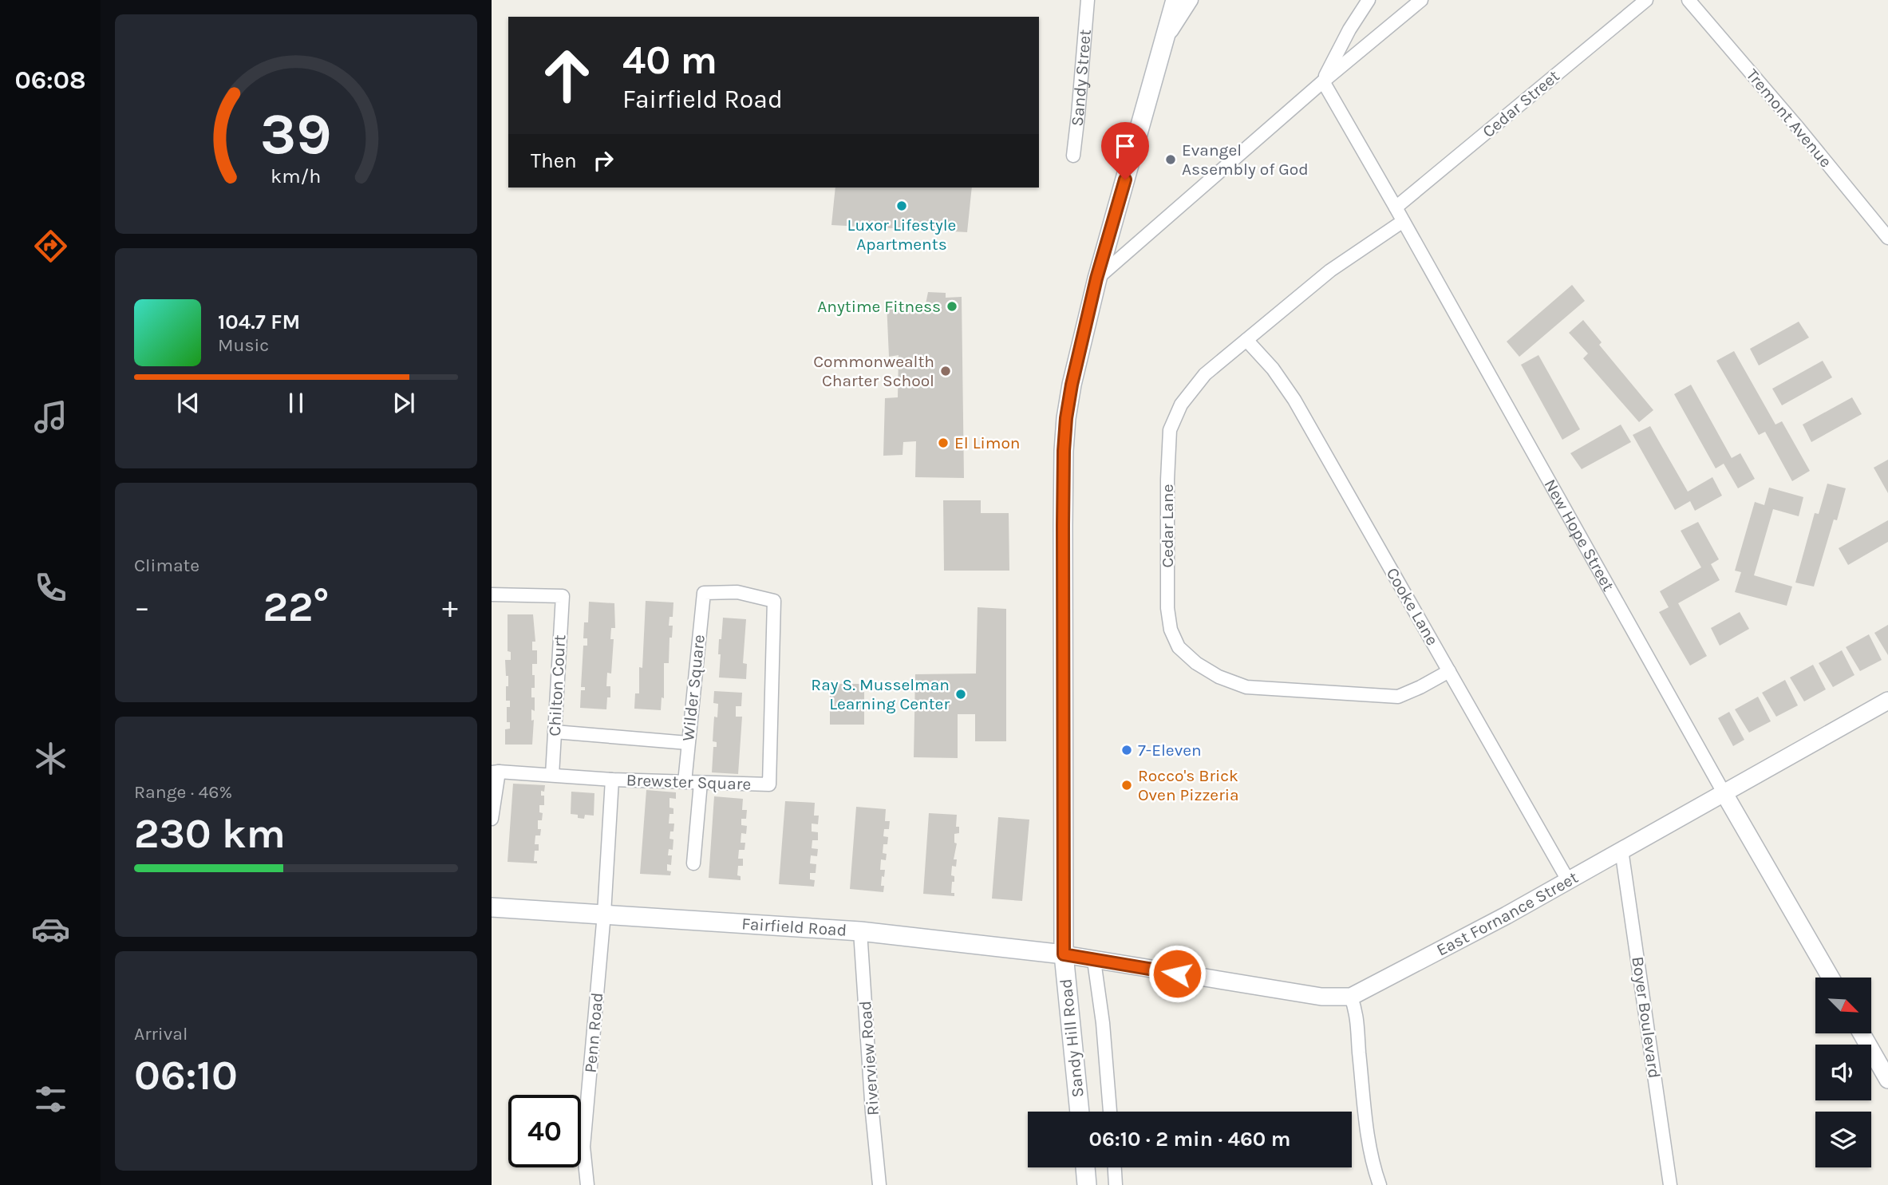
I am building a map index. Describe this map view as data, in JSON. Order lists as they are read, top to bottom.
{
  "streets": {
    "main road": ["Fairfield Road", "Sandy Hill Road"],
    "street": [
      "Sandy Street",
      "Cedar Street",
      "Tremont Avenue",
      "Cedar Lane",
      "New Hope Street",
      "Cooke Lane",
      "Chilton Court",
      "Wilder Square",
      "Brewster Square",
      "East Fornance Street",
      "Boyer Boulevard",
      "Penn Road",
      "Riverview Road"
    ]
  },
  "crossings": [
    ["Cedar Street", "New Hope Street"],
    ["Cedar Lane", "New Hope Street"],
    ["Cedar Lane", "Cooke Lane"],
    ["New Hope Street", "East Fornance Street"],
    ["Cooke Lane", "East Fornance Street"],
    ["Chilton Court", "Brewster Square"],
    ["Wilder Square", "Brewster Square"],
    ["Brewster Square", "Penn Road"],
    ["East Fornance Street", "Fairfield Road"],
    ["East Fornance Street", "Boyer Boulevard"],
    ["Fairfield Road", "Penn Road"],
    ["Fairfield Road", "Sandy Hill Road"],
    ["Fairfield Road", "Riverview Road"]
  ],
  "places": [
    "Evangel Assembly of God",
    "Luxor Lifestyle Apartments",
    "Anytime Fitness",
    "Commonwealth Charter School",
    "El Limon",
    "Ray S. Musselman Learning Center",
    "7-Eleven",
    "Rocco's Brick Oven Pizzeria"
  ],
  "north": "bottom right",
  "page": {
    "tabs": "06:08",
    "turn": ["40 m", "Fairfield Road"],
    "then": "Then",
    "song": ["104.7 FM", "Music"],
    "tile": [
      "Climate",
      ["Range · 46%", "230 km"],
      ["Arrival", "06:10"]
    ],
    "heat": ["−", "22°", "+"],
    "limit": "40",
    "trip": "06:10 · 2 min · 460 m",
    "gauge": ["39", "km/h"]
  }
}
